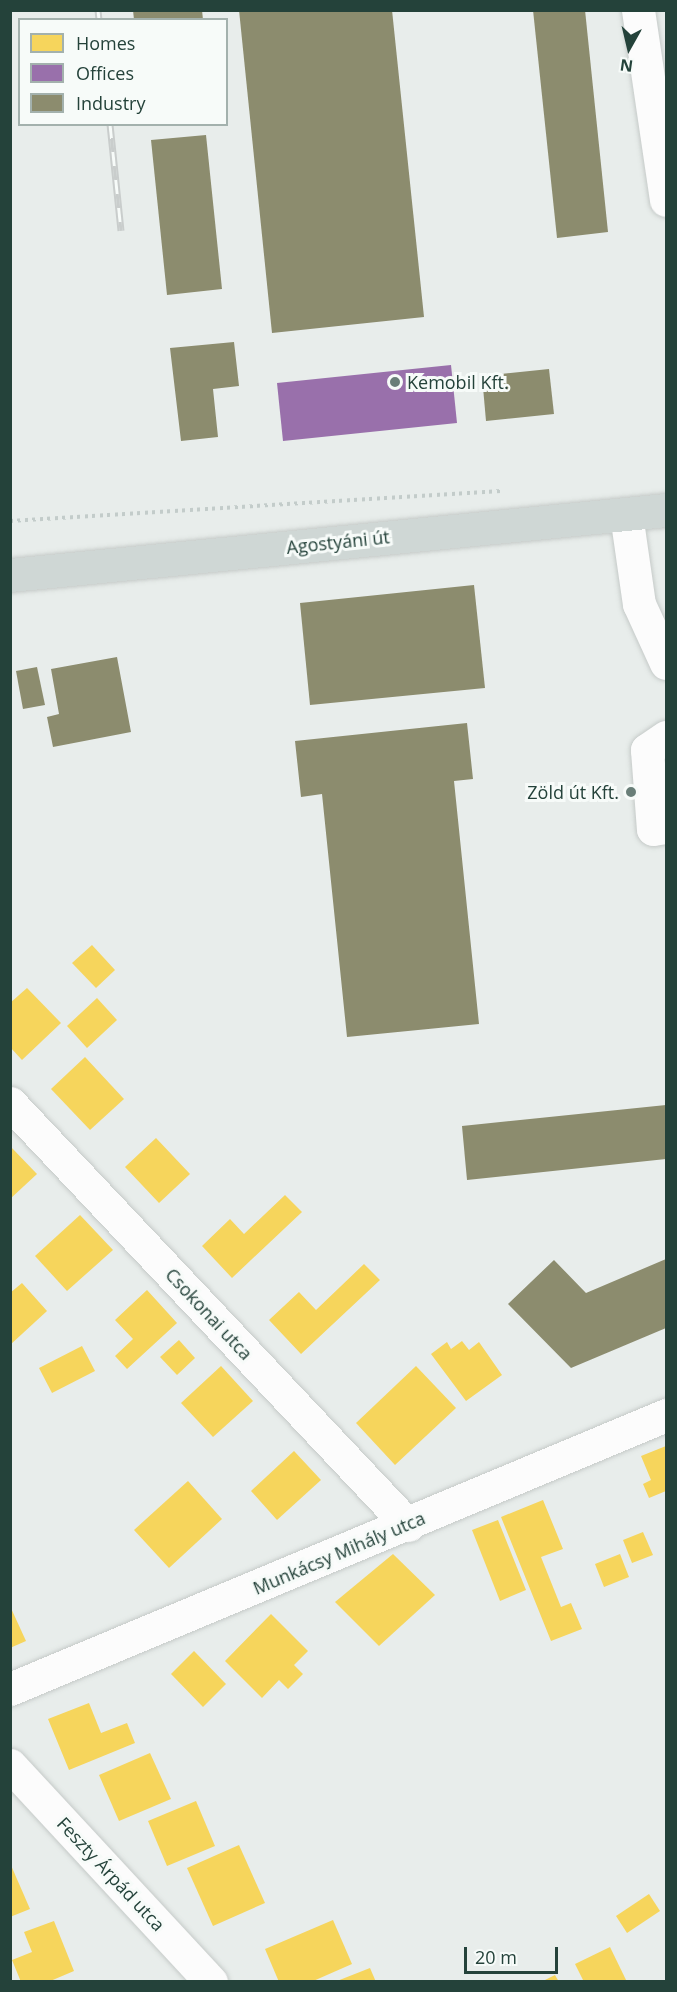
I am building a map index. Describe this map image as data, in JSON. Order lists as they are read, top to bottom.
{
  "streets": {
    "main road": ["Agostyáni út"],
    "street": ["Csokonai utca", "Munkácsy Mihály utca", "Feszty Árpád utca"]
  },
  "crossings": [
    ["Csokonai utca", "Munkácsy Mihály utca"]
  ],
  "places": ["Kemobil Kft.", "Zöld út Kft."],
  "legend": ["Homes", "Offices", "Industry"],
  "scale_bar": "20 m",
  "north": "bottom"
}
